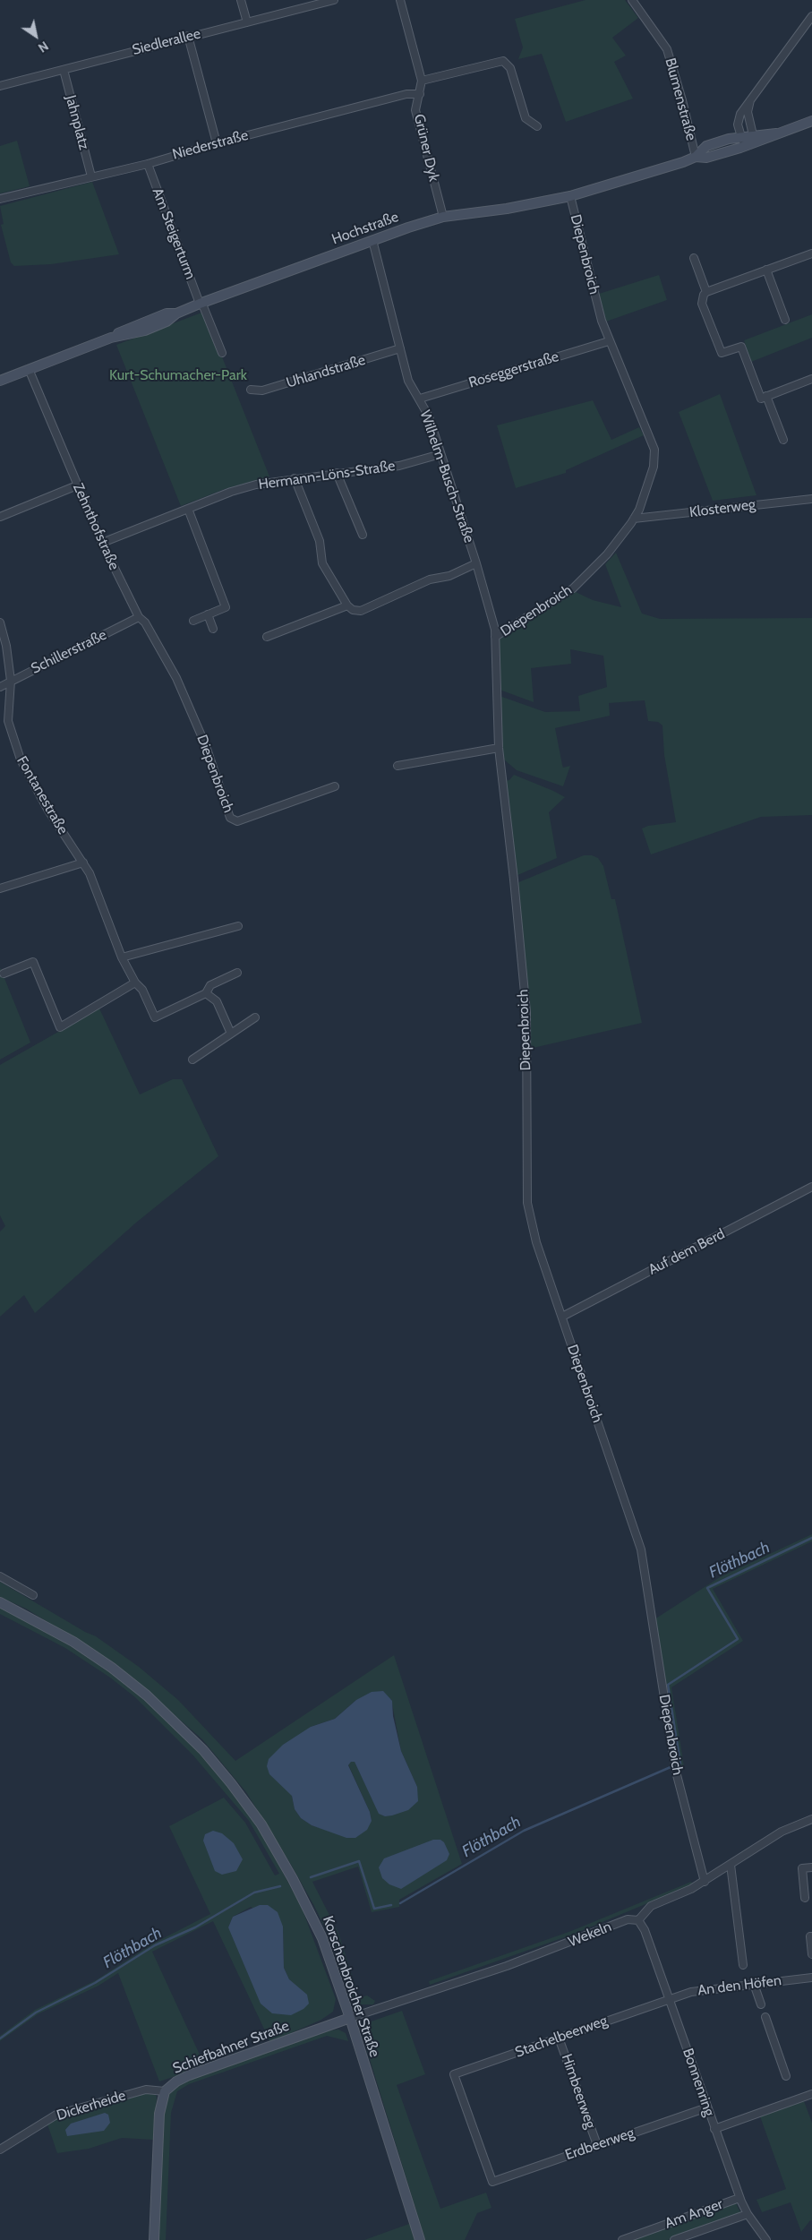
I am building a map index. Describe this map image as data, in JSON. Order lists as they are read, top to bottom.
{
  "streets": {
    "street": [
      "Siedlerallee",
      "Blumenstraße",
      "Jahnplatz",
      "Niederstraße",
      "Grüner Dyk",
      "Hochstraße",
      "Am Steigerturm",
      "Diepenbroich",
      "Roseggerstraße",
      "Uhlandstraße",
      "Hermann-Löns-Straße",
      "Wilhelm-Busch-Straße",
      "Klosterweg",
      "Zehnthofstraße",
      "Schillerstraße",
      "Fontanestraße",
      "Auf dem Berd",
      "Wekeln",
      "An den Höfen",
      "Korschenbroicher Straße",
      "Stachelbeerweg",
      "Schiefbahner Straße",
      "Bonnenring",
      "Himbeerweg",
      "Dickerheide",
      "Erdbeerweg",
      "Am Anger"
    ]
  },
  "crossings": [
    ["Siedlerallee", "Jahnplatz"],
    ["Blumenstraße", "Hochstraße"],
    ["Jahnplatz", "Niederstraße"],
    ["Niederstraße", "Grüner Dyk"],
    ["Niederstraße", "Am Steigerturm"],
    ["Grüner Dyk", "Hochstraße"],
    ["Hochstraße", "Am Steigerturm"],
    ["Hochstraße", "Diepenbroich"],
    ["Hochstraße", "Wilhelm-Busch-Straße"],
    ["Hochstraße", "Zehnthofstraße"],
    ["Diepenbroich", "Roseggerstraße"],
    ["Diepenbroich", "Wilhelm-Busch-Straße"],
    ["Diepenbroich", "Klosterweg"],
    ["Diepenbroich", "Zehnthofstraße"],
    ["Diepenbroich", "Auf dem Berd"],
    ["Roseggerstraße", "Wilhelm-Busch-Straße"],
    ["Uhlandstraße", "Wilhelm-Busch-Straße"],
    ["Hermann-Löns-Straße", "Wilhelm-Busch-Straße"],
    ["Hermann-Löns-Straße", "Zehnthofstraße"],
    ["Zehnthofstraße", "Schillerstraße"],
    ["Schillerstraße", "Fontanestraße"],
    ["Wekeln", "Korschenbroicher Straße"],
    ["Wekeln", "Schiefbahner Straße"],
    ["Wekeln", "Bonnenring"],
    ["An den Höfen", "Stachelbeerweg"],
    ["An den Höfen", "Bonnenring"],
    ["Korschenbroicher Straße", "Schiefbahner Straße"],
    ["Stachelbeerweg", "Bonnenring"],
    ["Stachelbeerweg", "Himbeerweg"],
    ["Stachelbeerweg", "Erdbeerweg"],
    ["Schiefbahner Straße", "Dickerheide"],
    ["Bonnenring", "Erdbeerweg"],
    ["Bonnenring", "Am Anger"],
    ["Himbeerweg", "Erdbeerweg"]
  ],
  "water": ["Flöthbach"],
  "parks": ["Kurt-Schumacher-Park"],
  "north": "bottom right"
}
